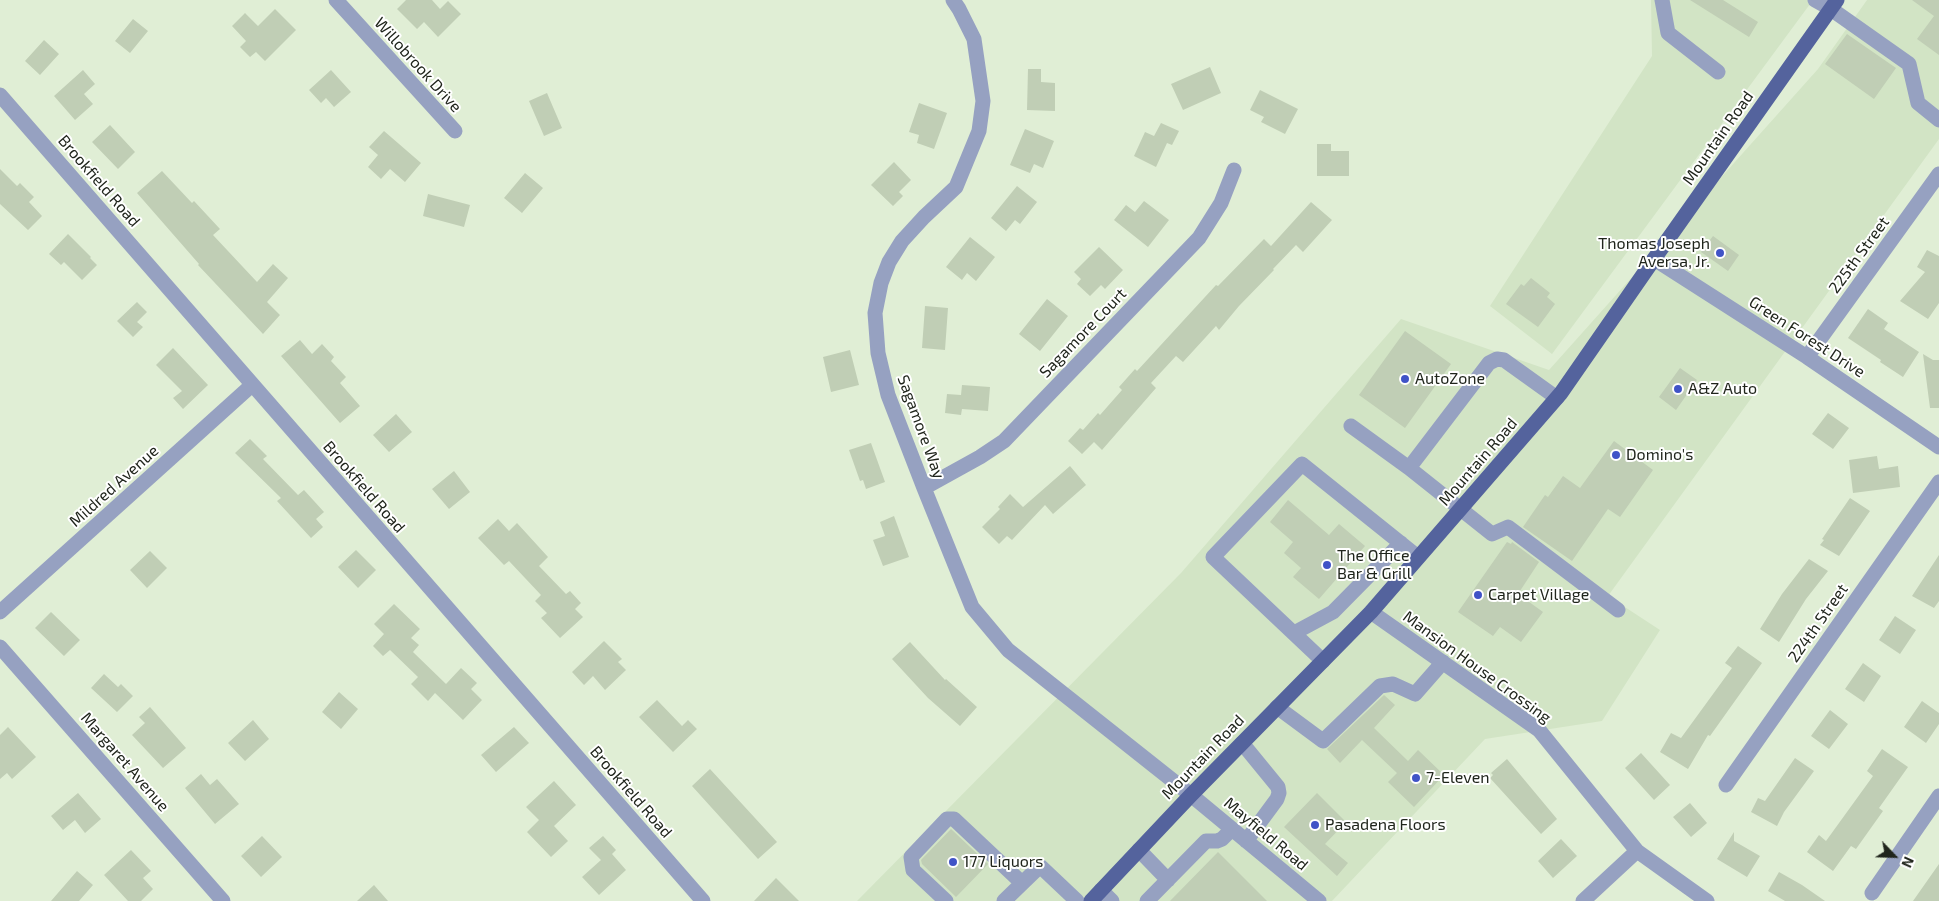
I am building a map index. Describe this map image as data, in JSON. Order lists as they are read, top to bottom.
{
  "streets": {
    "main road": ["Mountain Road"],
    "street": [
      "Willobrook Drive",
      "Brookfield Road",
      "225th Street",
      "Sagamore Court",
      "Green Forest Drive",
      "Sagamore Way",
      "Mildred Avenue",
      "224th Street",
      "Mansion House Crossing",
      "Margaret Avenue",
      "Mayfield Road"
    ]
  },
  "crossings": [
    ["Mountain Road", "Green Forest Drive"],
    ["Mountain Road", "Sagamore Way"],
    ["Mountain Road", "Mansion House Crossing"],
    ["Mountain Road", "Mayfield Road"],
    ["Brookfield Road", "Mildred Avenue"],
    ["225th Street", "Green Forest Drive"],
    ["Sagamore Court", "Sagamore Way"],
    ["Sagamore Way", "Mayfield Road"]
  ],
  "places": [
    "Thomas Joseph Aversa, Jr.",
    "AutoZone",
    "A&Z Auto",
    "Domino's",
    "The Office Bar & Grill",
    "Carpet Village",
    "7-Eleven",
    "Pasadena Floors",
    "177 Liquors"
  ],
  "north": "bottom right"
}
